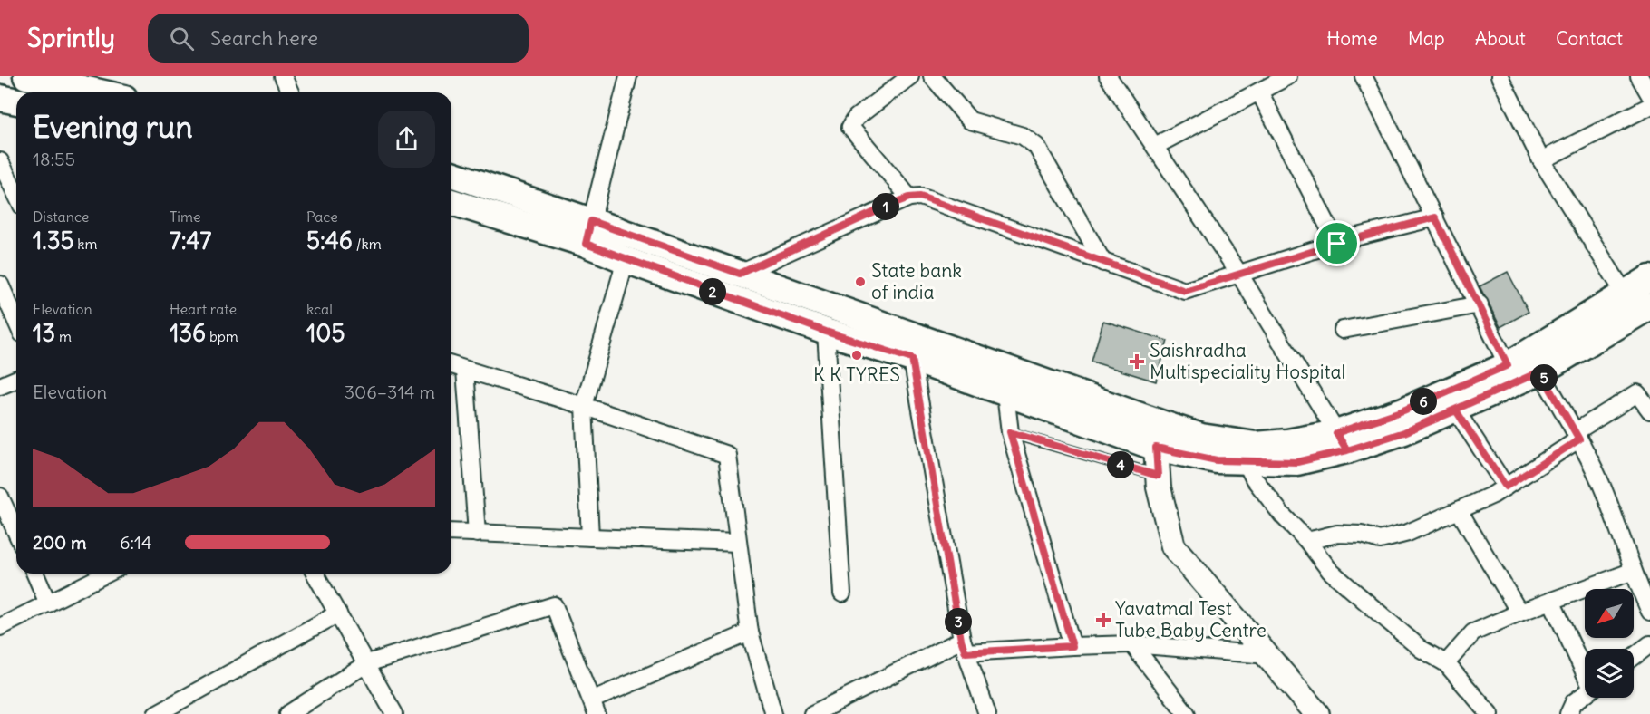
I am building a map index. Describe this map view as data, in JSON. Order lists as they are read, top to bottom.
{
  "places": {
    "other": ["State bank of india", "K K TYRES"],
    "health": ["Saishradha Multispeciality Hospital", "Yavatmal Test Tube Baby Centre"]
  },
  "north": "bottom left",
  "page": {
    "header": "Sprintly",
    "search": "Search here",
    "nav": [
      "Home",
      "Map",
      "About",
      "Contact"
    ],
    "heading": ["Evening run", "18:55"],
    "stats": [
      ["Distance", "1.35 km"],
      ["Time", "7:47"],
      ["Pace", "5:46 /km"],
      ["Elevation", "13 m"],
      ["Heart rate", "136 bpm"],
      ["kcal", "105"]
    ],
    "pins": [
      "1",
      "2",
      "5",
      "6",
      "4",
      "3"
    ],
    "chart": ["Elevation", "306–314 m"],
    "list": [
      {
        "name": "200 m",
        "note": "6:14"
      }
    ]
  }
}
